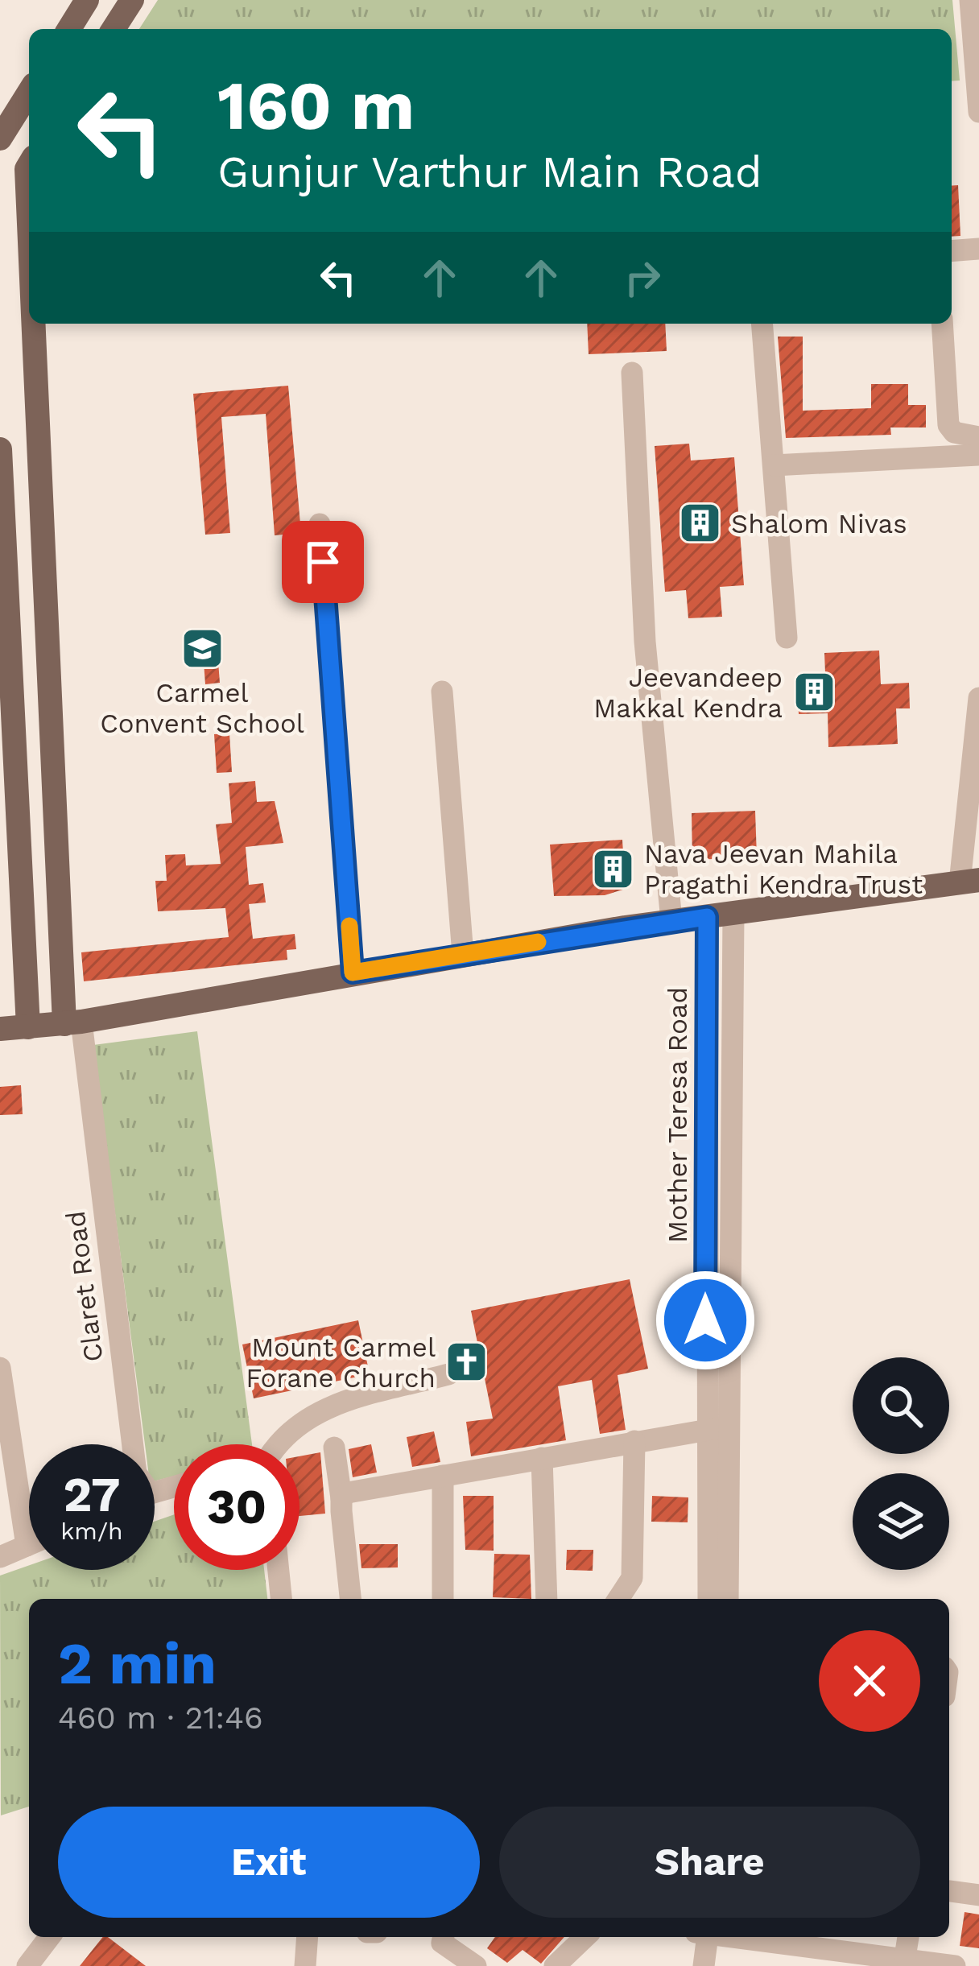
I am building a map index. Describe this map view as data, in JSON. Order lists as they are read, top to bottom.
{
  "streets": {
    "street": ["Mother Teresa Road", "Claret Road"]
  },
  "places": {
    "building": ["Shalom Nivas", "Jeevandeep Makkal Kendra", "Nava Jeevan Mahila Pragathi Kendra Trust"],
    "school or university": ["Carmel Convent School"],
    "church": ["Mount Carmel Forane Church"]
  },
  "page": {
    "turn": ["160 m", "Gunjur Varthur Main Road"],
    "speed": "27 km/h",
    "limit": "30",
    "heading": ["2 min", "460 m · 21:46"],
    "buttons": ["Exit", "Share"]
  }
}
